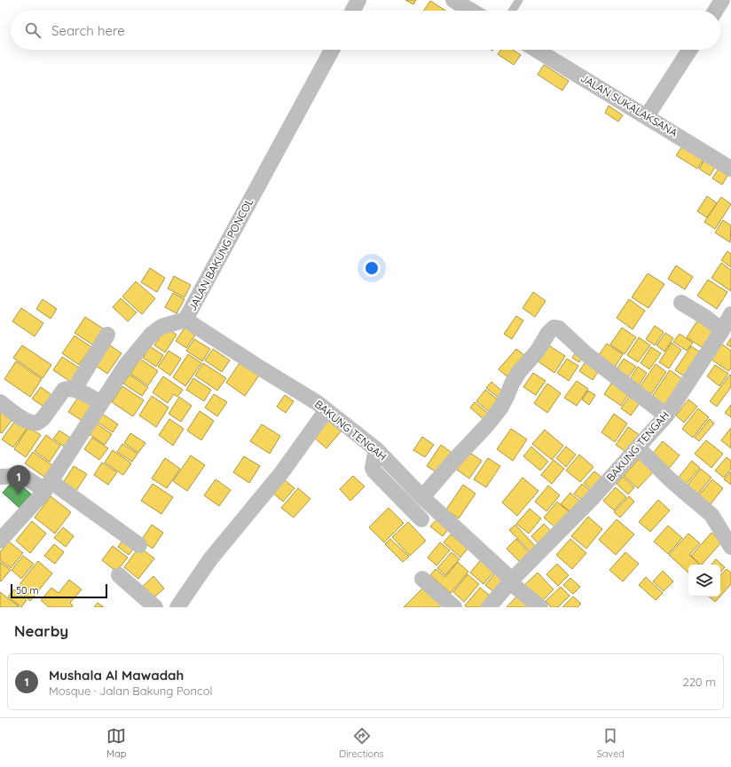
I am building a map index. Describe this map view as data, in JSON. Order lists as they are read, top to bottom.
{
  "streets": {
    "street": ["JALAN SUKALAKSANA", "JALAN BAKUNG PONCOL", "BAKUNG TENGAH"]
  },
  "crossings": [
    ["JALAN BAKUNG PONCOL", "BAKUNG TENGAH"]
  ],
  "scale_bar": "50 m",
  "page": {
    "search": "Search here",
    "pins": "1",
    "scale": "50 m",
    "heading": "Nearby",
    "list": [
      {
        "mark": "1",
        "name": "Mushala Al Mawadah",
        "note": "Mosque · Jalan Bakung Poncol",
        "value": "220 m"
      }
    ],
    "nav": ["Map", "Directions", "Saved"]
  }
}
